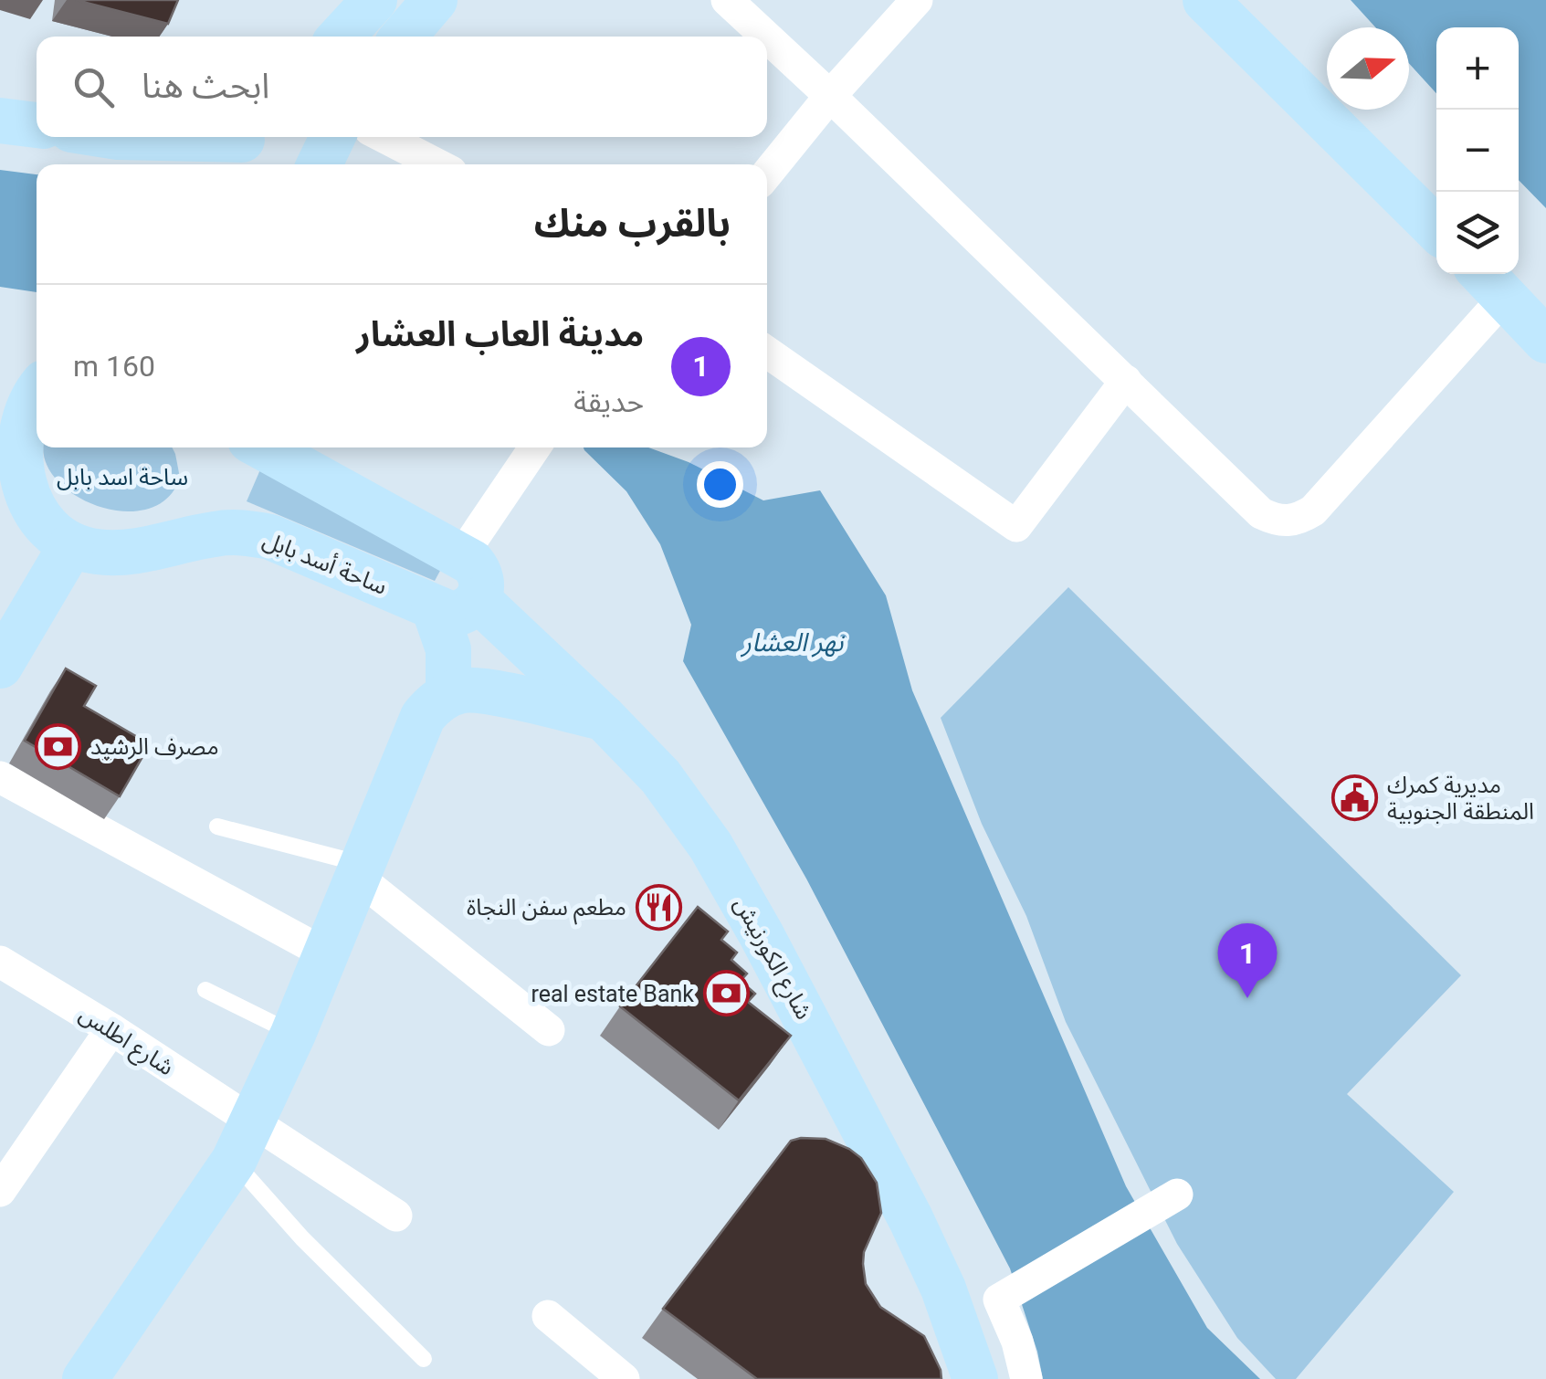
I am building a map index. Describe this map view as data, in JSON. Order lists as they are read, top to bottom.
{
  "streets": {
    "main road": ["ساحة أسد بابل", "شارع الكورنيش"],
    "street": ["شارع اطلس"]
  },
  "water": ["نهر العشار"],
  "parks": ["ساحة اسد بابل"],
  "places": {
    "bank": ["مصرف الرشيد", "real estate Bank"],
    "public building": ["مديرية كمرك المنطقة الجنوبية"],
    "restaurant": ["مطعم سفن النجاة"]
  },
  "north": "right",
  "page": {
    "map_buttons": ["+", "−"],
    "search": "ابحث هنا",
    "heading": "بالقرب منك",
    "list": [
      {
        "mark": "1",
        "name": "مدينة العاب العشار",
        "note": "حديقة",
        "value": "160 m"
      }
    ],
    "pins": "1"
  }
}
